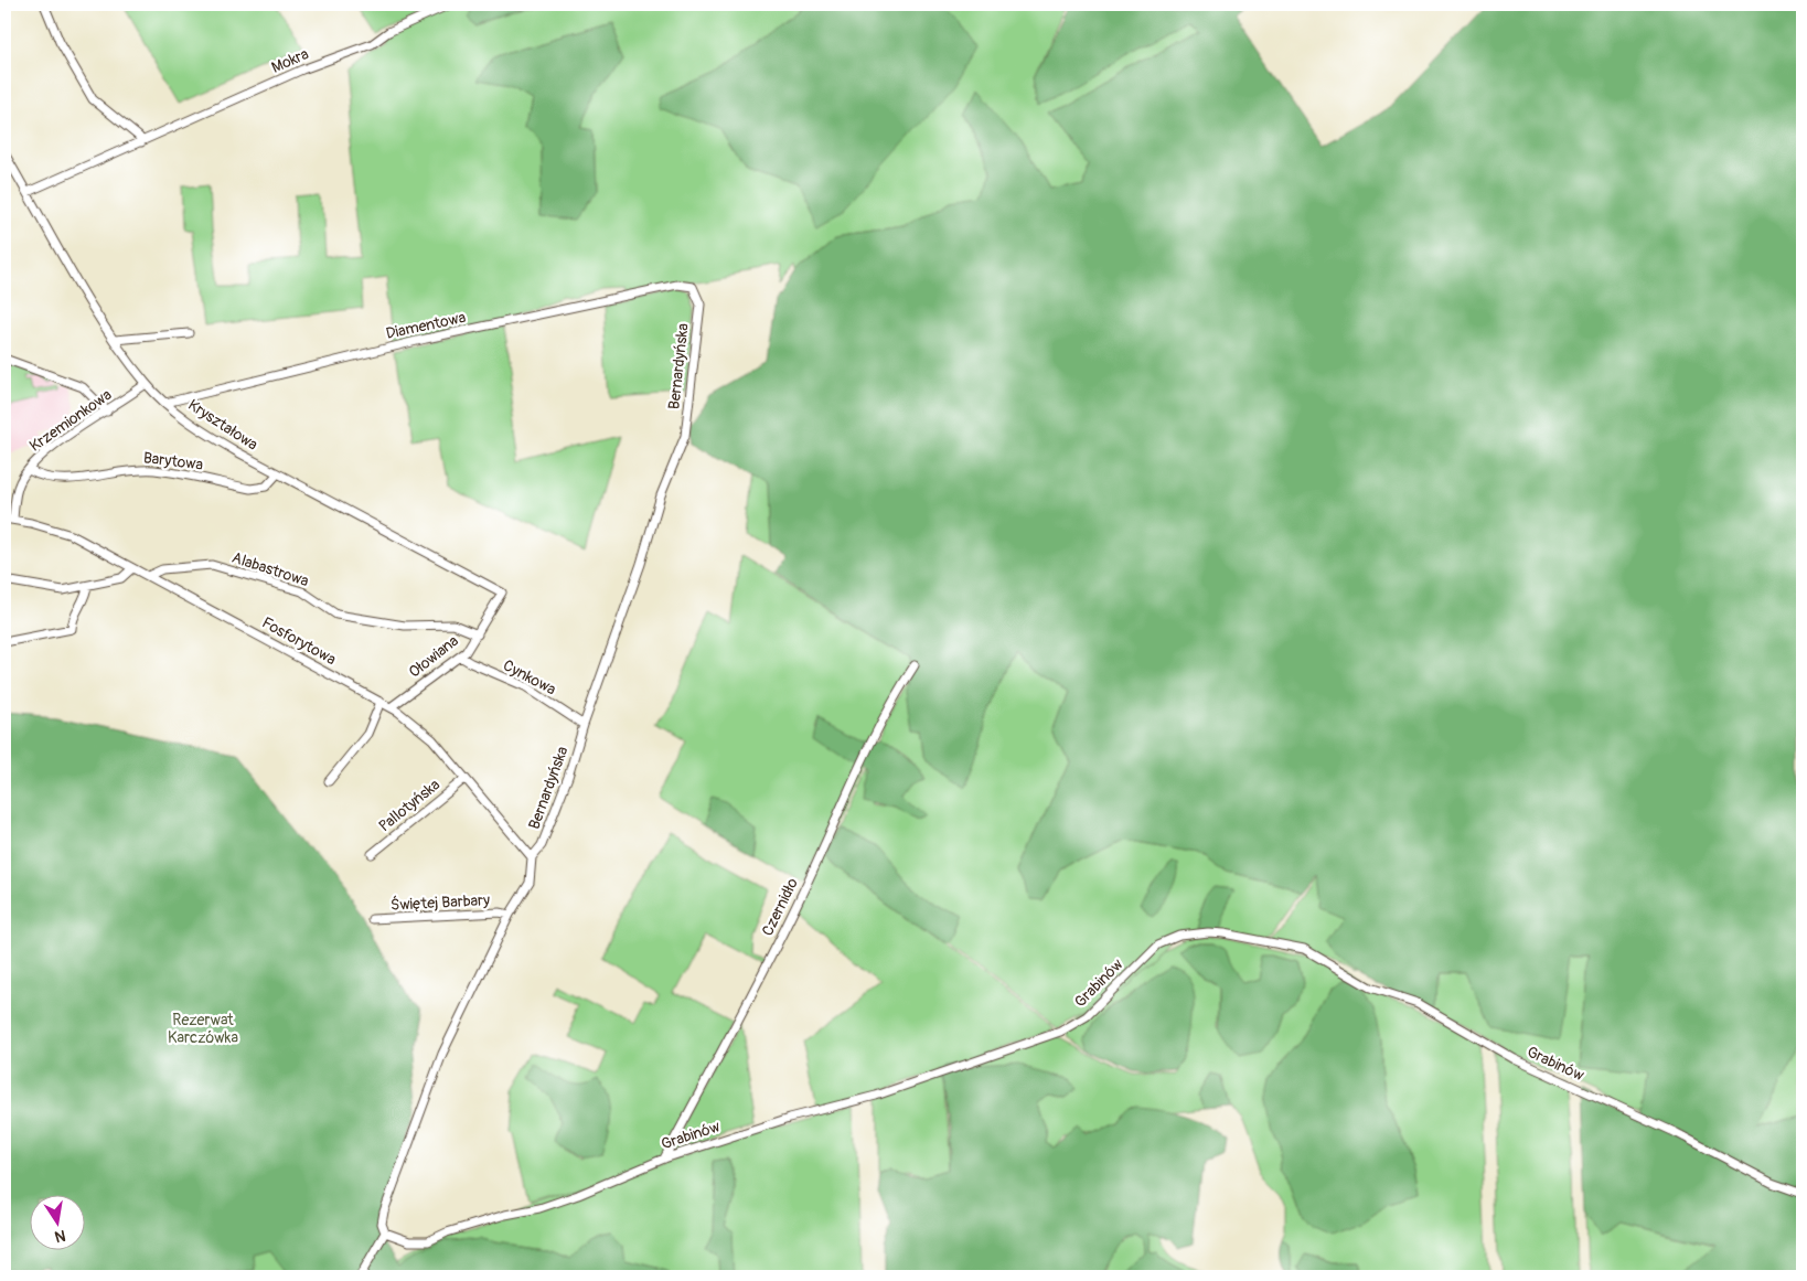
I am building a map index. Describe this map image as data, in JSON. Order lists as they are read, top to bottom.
{
  "streets": {
    "street": [
      "Mokra",
      "Diamentowa",
      "Bernardyńska",
      "Krzemionkowa",
      "Kryształowa",
      "Barytowa",
      "Alabastrowa",
      "Fosforytowa",
      "Ołowiana",
      "Cynkowa",
      "Pallotyńska",
      "Świętej Barbary",
      "Czernidło",
      "Grabinów"
    ]
  },
  "crossings": [
    ["Mokra", "Kryształowa"],
    ["Diamentowa", "Bernardyńska"],
    ["Diamentowa", "Kryształowa"],
    ["Bernardyńska", "Fosforytowa"],
    ["Bernardyńska", "Cynkowa"],
    ["Bernardyńska", "Świętej Barbary"],
    ["Bernardyńska", "Grabinów"],
    ["Krzemionkowa", "Kryształowa"],
    ["Krzemionkowa", "Barytowa"],
    ["Krzemionkowa", "Fosforytowa"],
    ["Kryształowa", "Barytowa"],
    ["Kryształowa", "Ołowiana"],
    ["Alabastrowa", "Fosforytowa"],
    ["Alabastrowa", "Ołowiana"],
    ["Fosforytowa", "Ołowiana"],
    ["Fosforytowa", "Pallotyńska"],
    ["Ołowiana", "Cynkowa"],
    ["Czernidło", "Grabinów"]
  ],
  "parks": ["Rezerwat Karczówka"],
  "north": "bottom"
}
